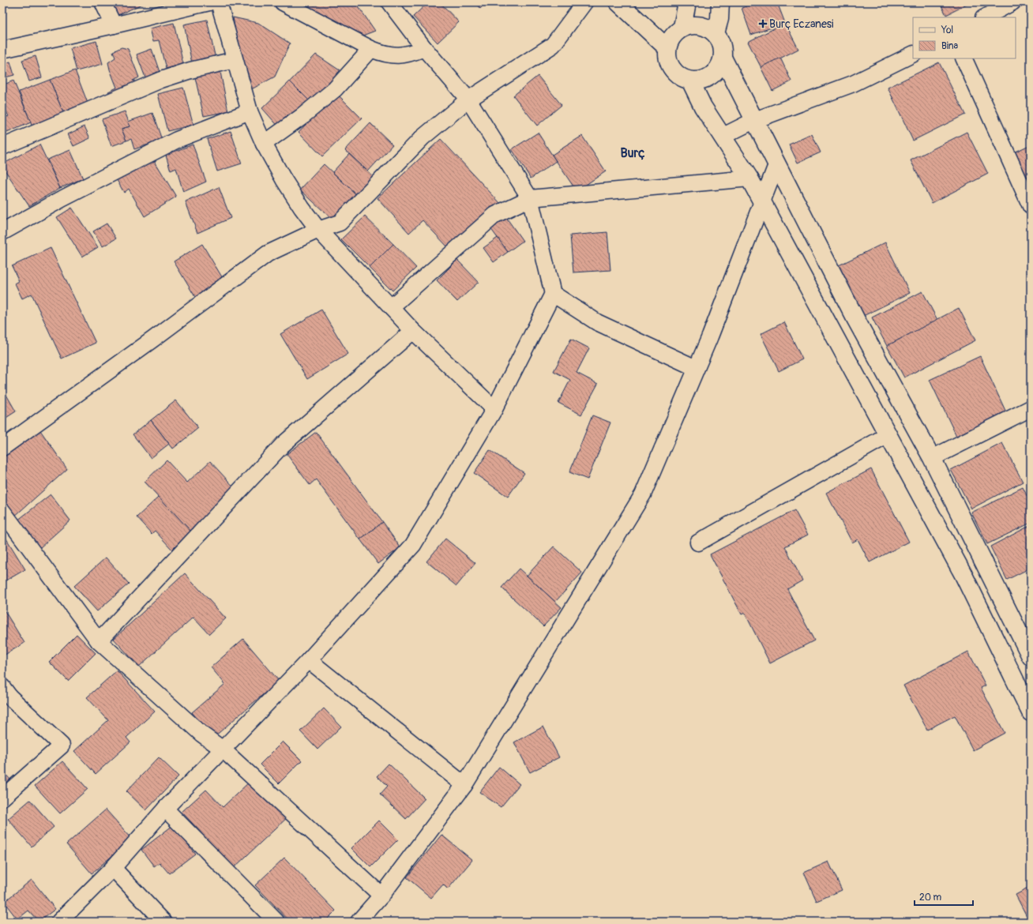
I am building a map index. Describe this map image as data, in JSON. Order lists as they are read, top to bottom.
{
  "districts": ["Burç"],
  "places": {
    "health": ["Burç Eczanesi"]
  },
  "legend": ["Yol", "Bina"],
  "scale_bar": "20 m"
}
